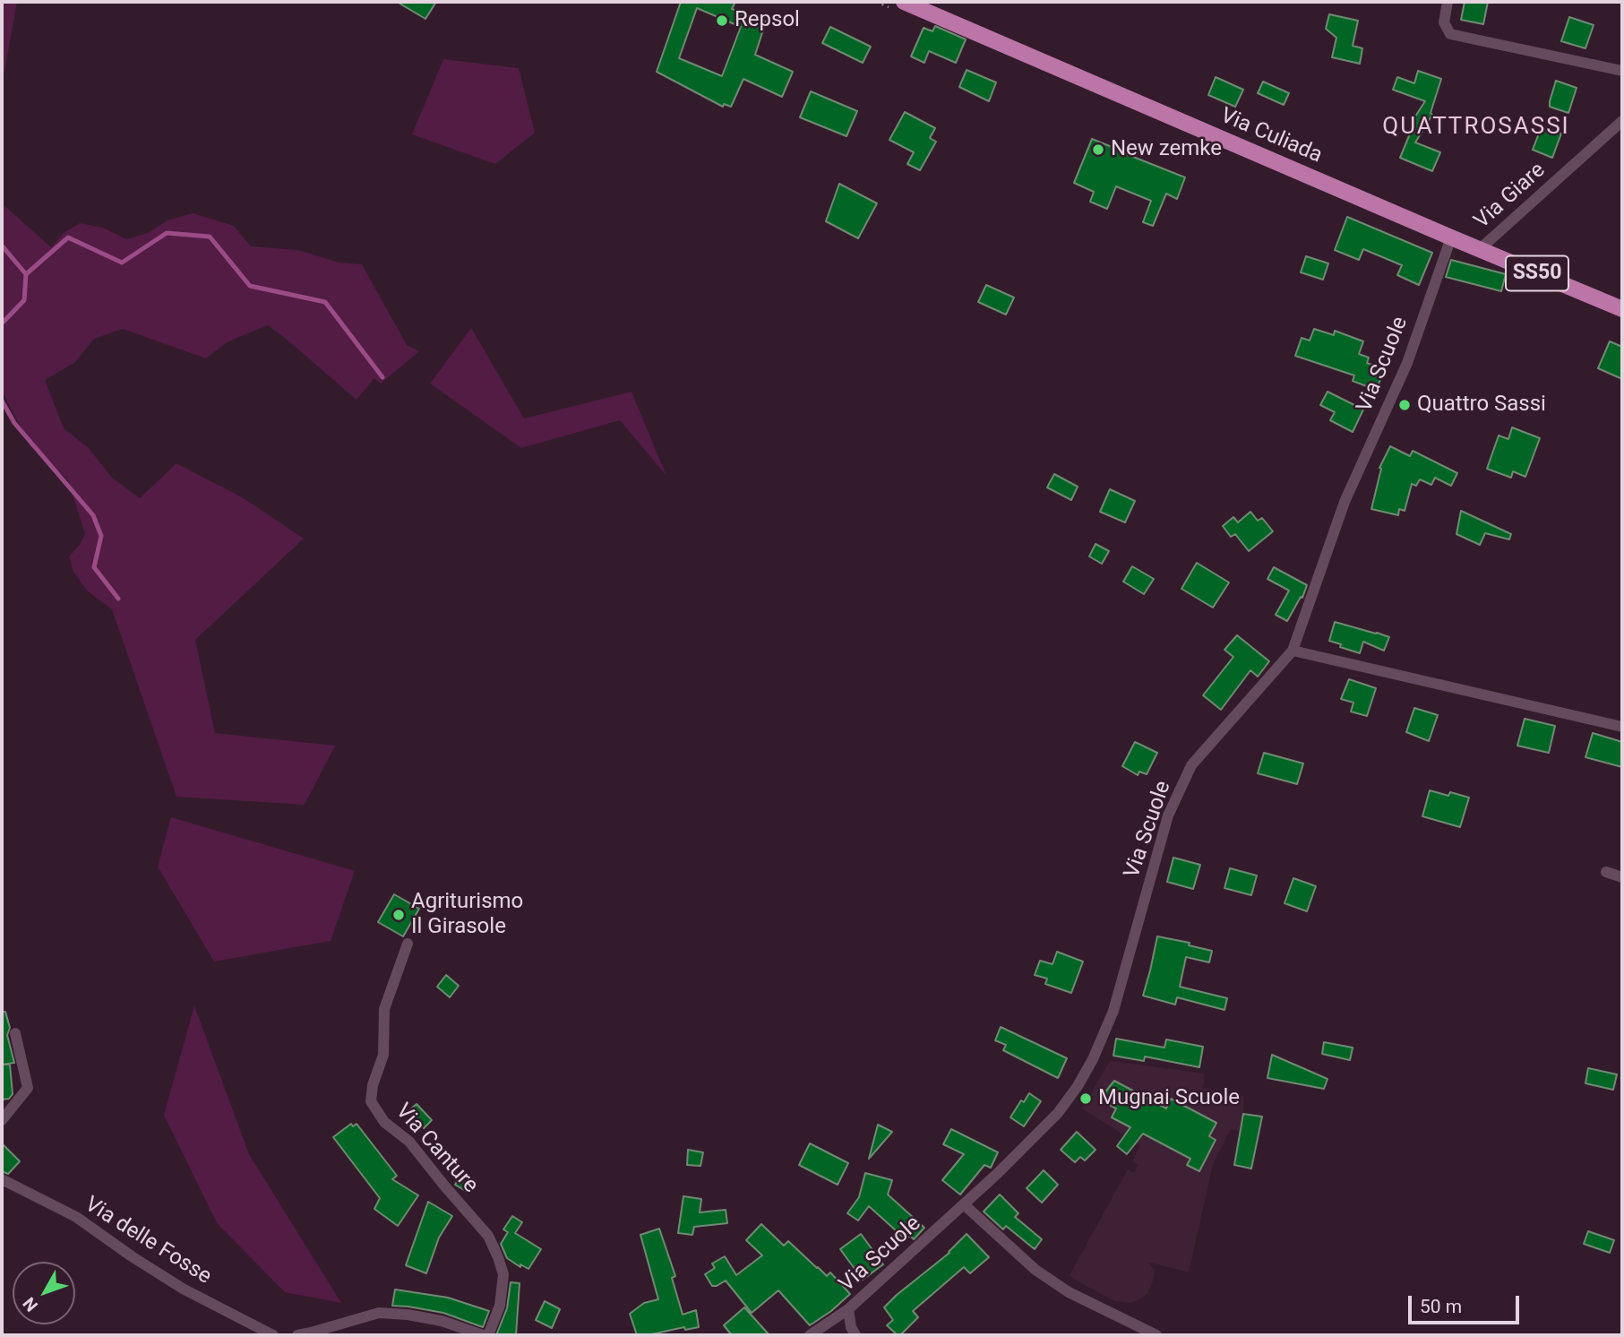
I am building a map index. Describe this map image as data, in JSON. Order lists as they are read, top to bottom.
{
  "streets": {
    "main road": ["Via Culiada", "SS50"],
    "street": [
      "Via Giare",
      "Via Scuole",
      "Via Canture",
      "Via delle Fosse"
    ]
  },
  "crossings": [
    ["Via Culiada", "Via Giare"],
    ["Via Culiada", "Via Scuole"]
  ],
  "districts": ["QUATTROSASSI"],
  "places": [
    "Repsol",
    "New zemke",
    "Quattro Sassi",
    "Agriturismo Il Girasole",
    "Mugnai Scuole"
  ],
  "scale_bar": "50 m",
  "north": "bottom left"
}
